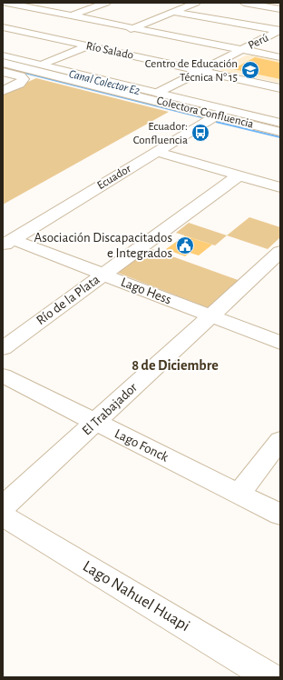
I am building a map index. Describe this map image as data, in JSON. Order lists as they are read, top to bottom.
{
  "streets": {
    "street": [
      "Perú",
      "Río Salado",
      "Colectora Confluencia",
      "Ecuador",
      "Lago Hess",
      "Río de la Plata",
      "El Trabajador",
      "Lago Fonck",
      "Lago Nahuel Huapi"
    ]
  },
  "crossings": [
    ["Perú", "Río Salado"],
    ["Colectora Confluencia", "Ecuador"],
    ["Ecuador", "Lago Hess"],
    ["Lago Hess", "Río de la Plata"],
    ["Lago Hess", "El Trabajador"],
    ["El Trabajador", "Lago Fonck"]
  ],
  "districts": ["8 de Diciembre"],
  "water": ["Canal Colector E2"],
  "places": {
    "school or university": ["Centro de Educación Técnica N° 15"],
    "bus stop": ["Ecuador: Confluencia"],
    "public building": ["Asociación Discapacitados e Integrados"]
  }
}
